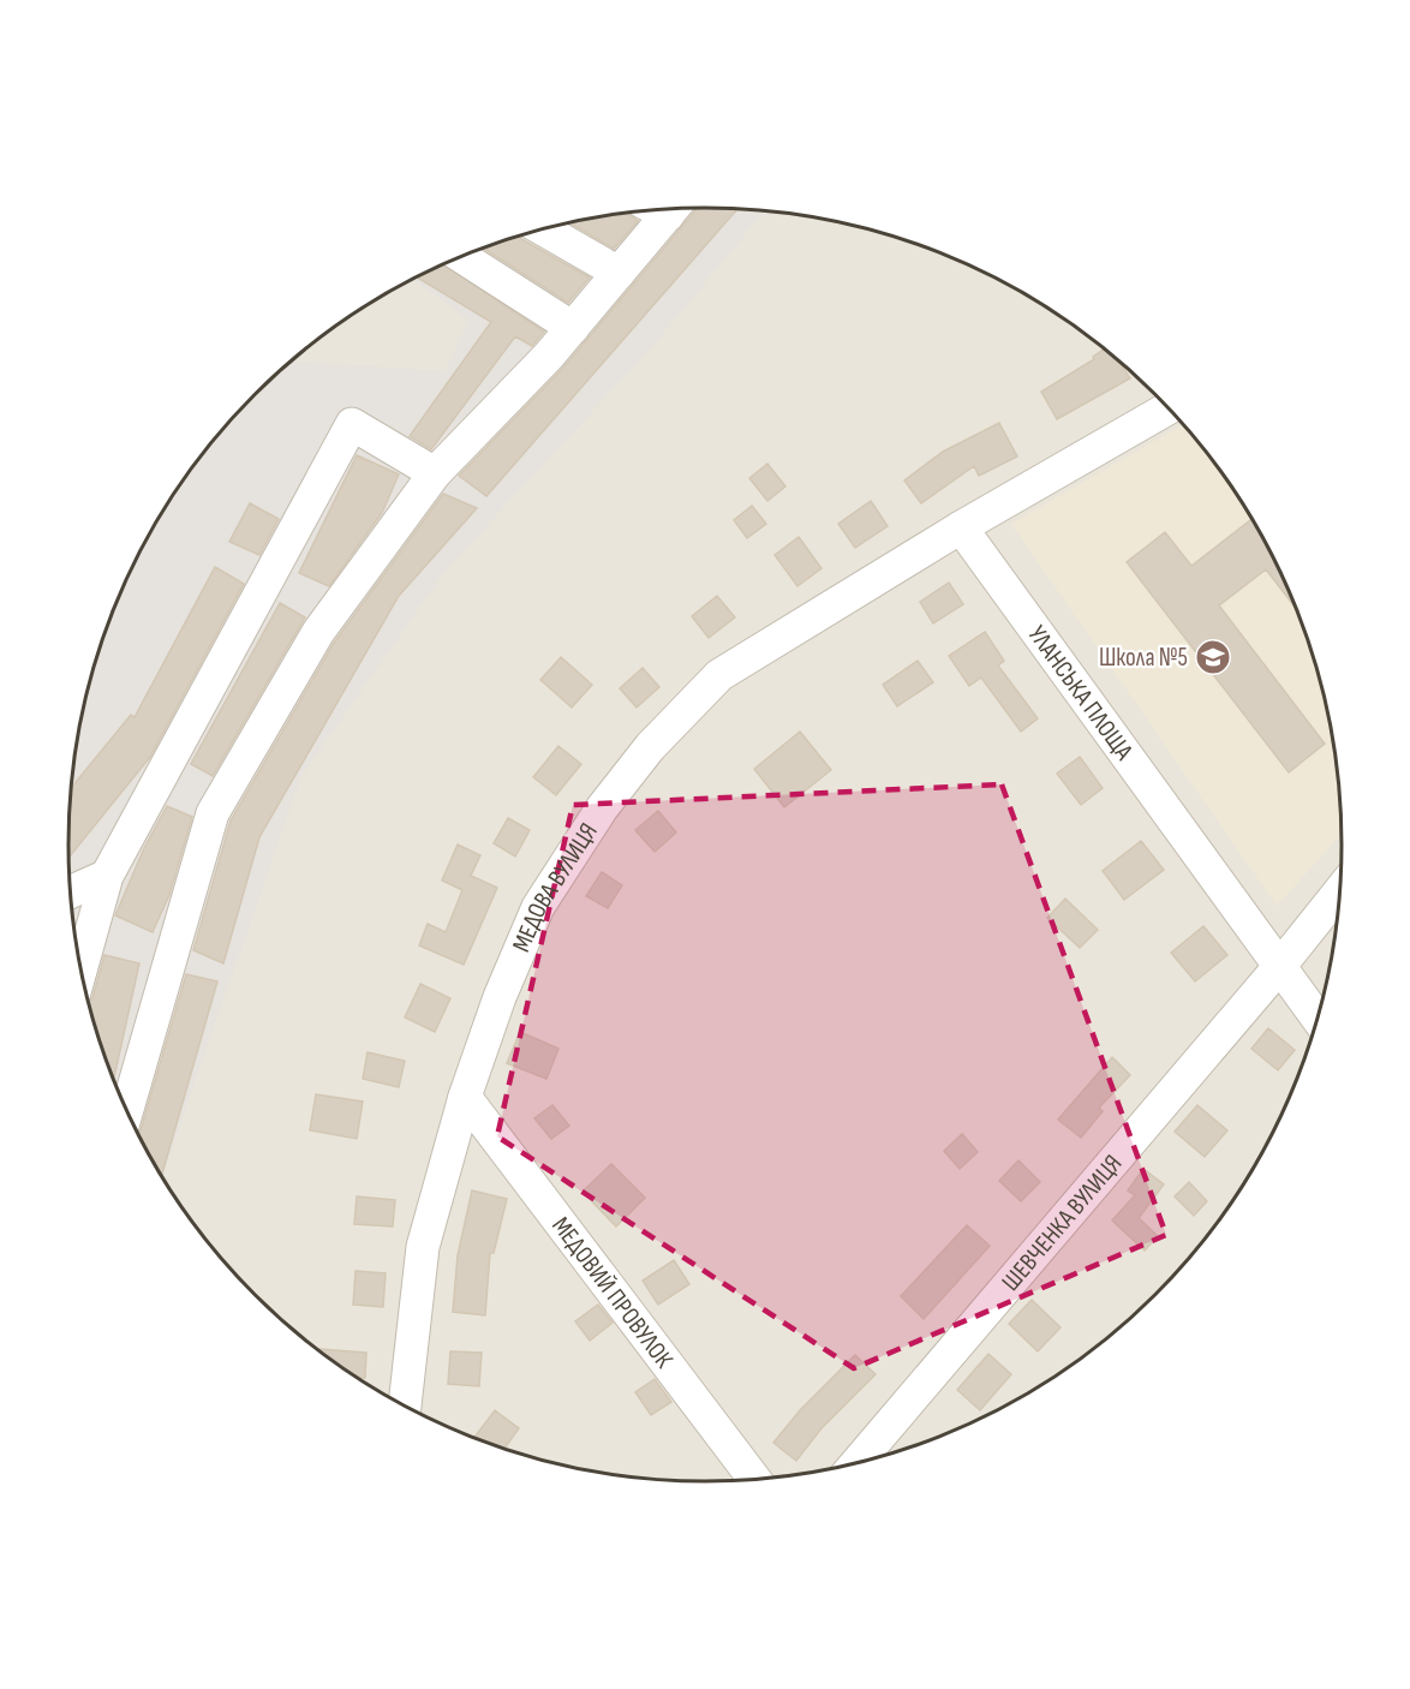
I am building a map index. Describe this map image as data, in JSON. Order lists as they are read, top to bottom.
{
  "streets": {
    "street": [
      "УЛАНСЬКА ПЛОЩА",
      "МЕДОВА ВУЛИЦЯ",
      "ШЕВЧЕНКА ВУЛИЦЯ",
      "МЕДОВИЙ ПРОВУЛОК"
    ]
  },
  "crossings": [
    ["УЛАНСЬКА ПЛОЩА", "МЕДОВА ВУЛИЦЯ"],
    ["УЛАНСЬКА ПЛОЩА", "ШЕВЧЕНКА ВУЛИЦЯ"],
    ["МЕДОВА ВУЛИЦЯ", "МЕДОВИЙ ПРОВУЛОК"]
  ],
  "places": {
    "school or university": ["Школа №5"]
  }
}
